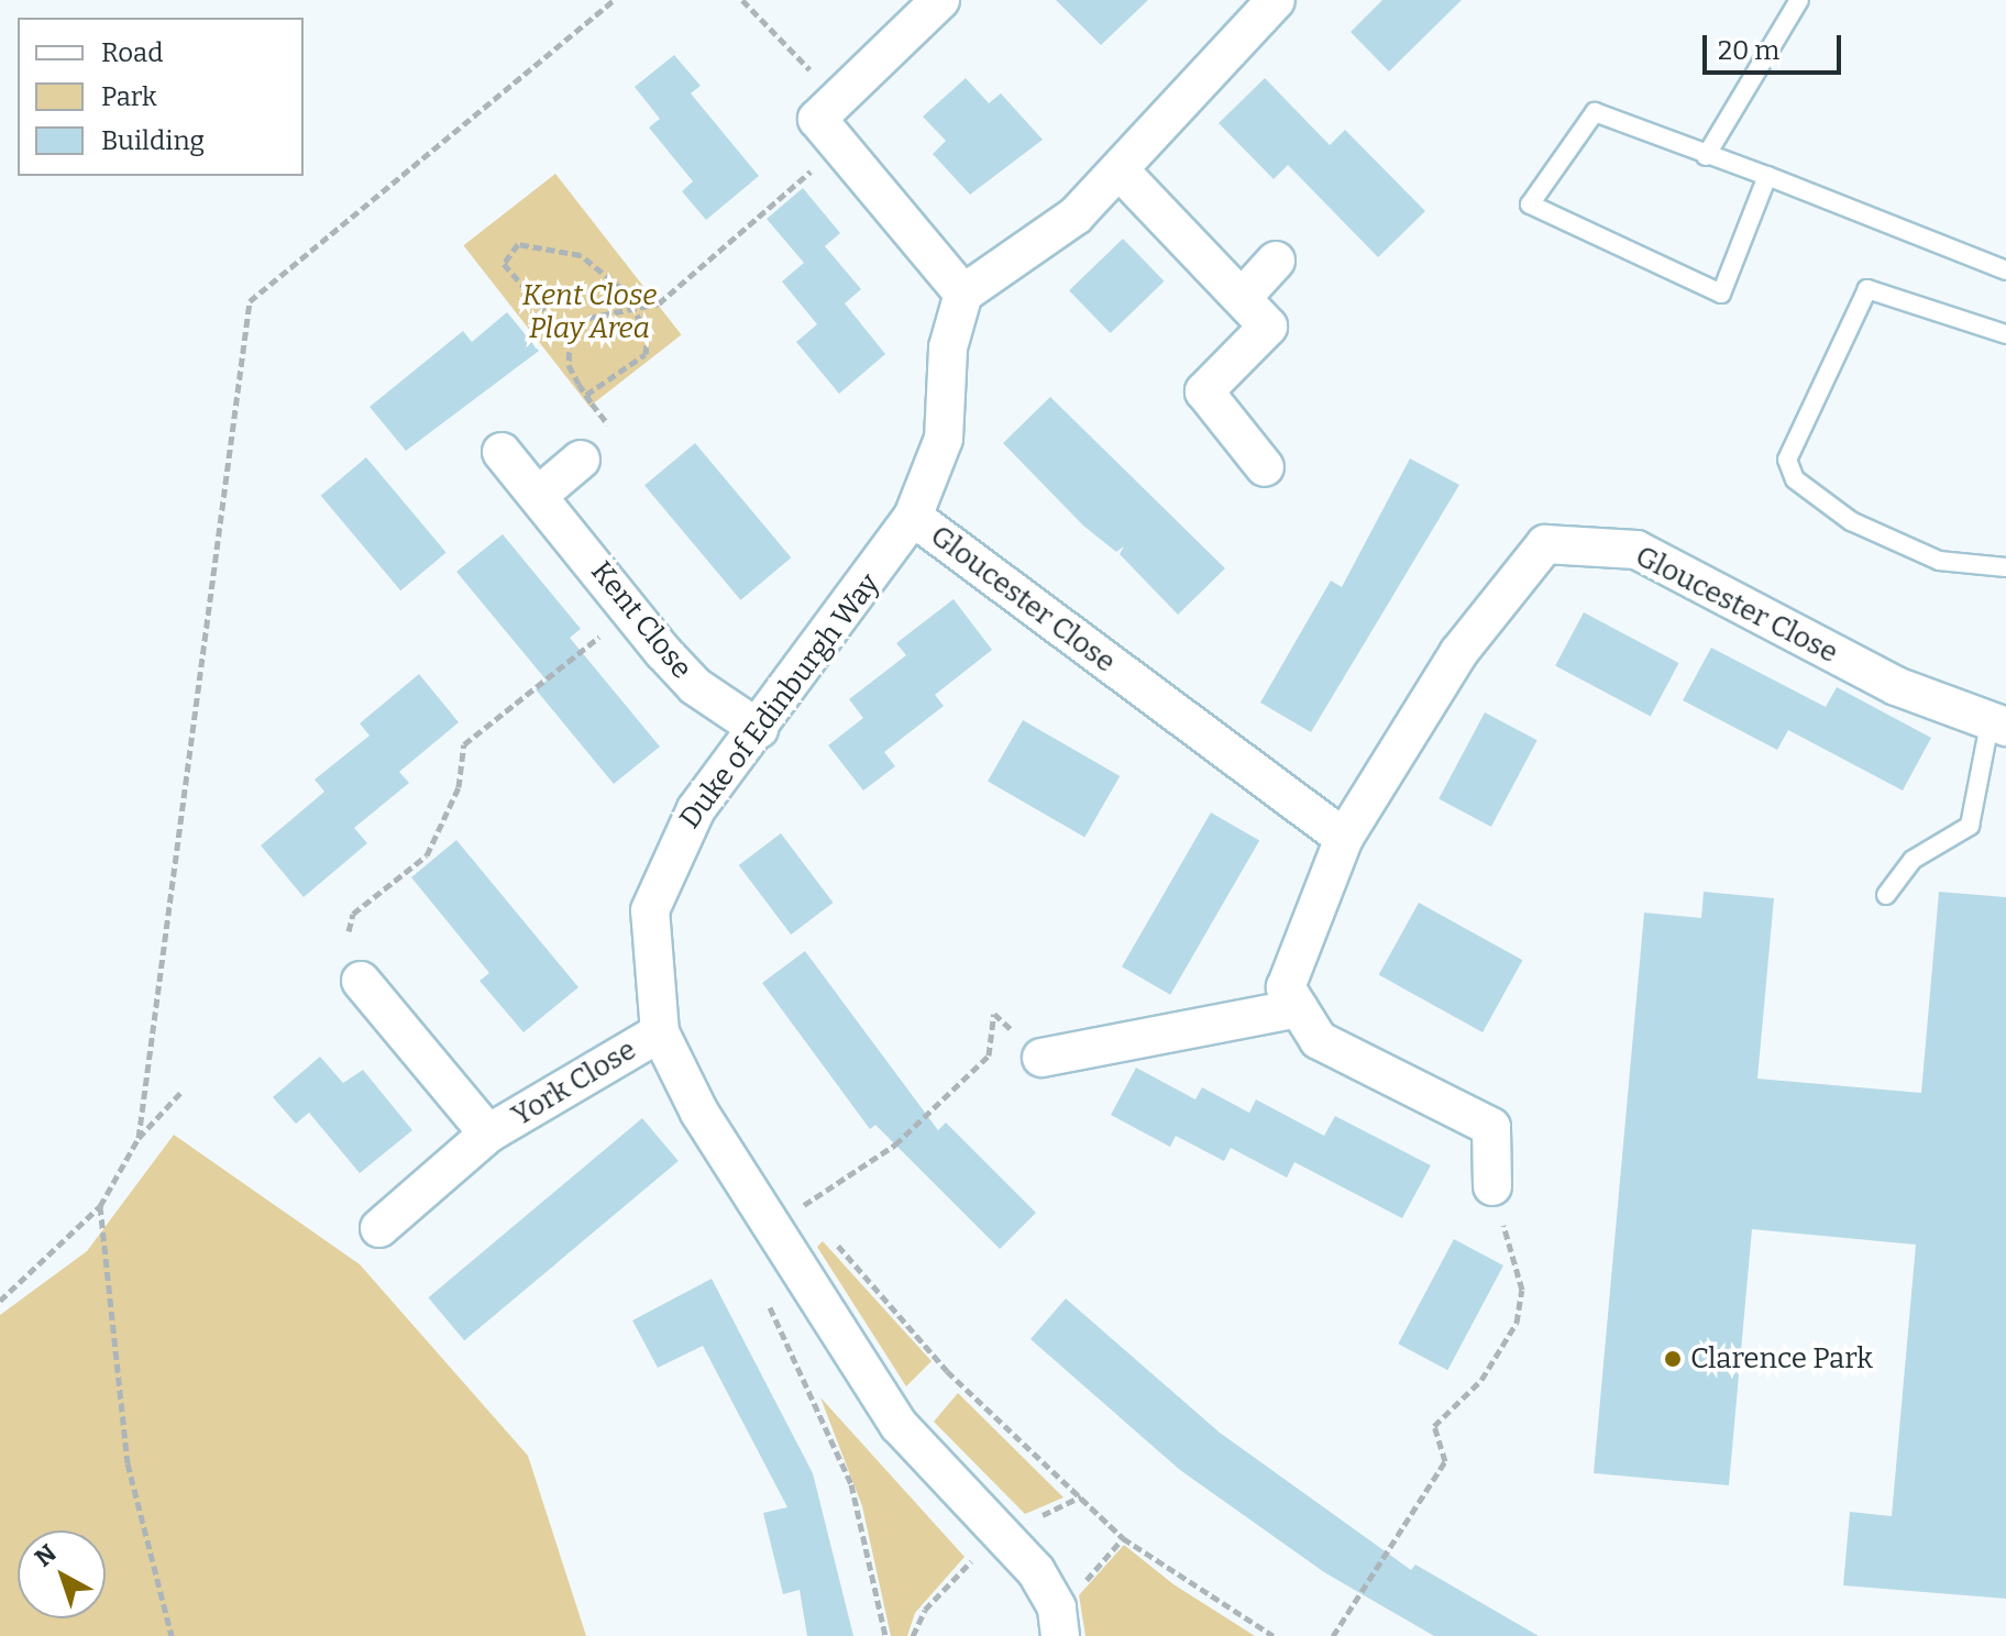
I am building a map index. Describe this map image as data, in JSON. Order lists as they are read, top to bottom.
{
  "streets": {
    "street": [
      "Gloucester Close",
      "Kent Close",
      "Duke of Edinburgh Way",
      "York Close"
    ]
  },
  "crossings": [
    ["Gloucester Close", "Duke of Edinburgh Way"],
    ["Kent Close", "Duke of Edinburgh Way"],
    ["Duke of Edinburgh Way", "York Close"]
  ],
  "parks": ["Kent Close Play Area"],
  "places": ["Clarence Park"],
  "legend": ["Road", "Park", "Building"],
  "scale_bar": "20 m",
  "north": "top left"
}
